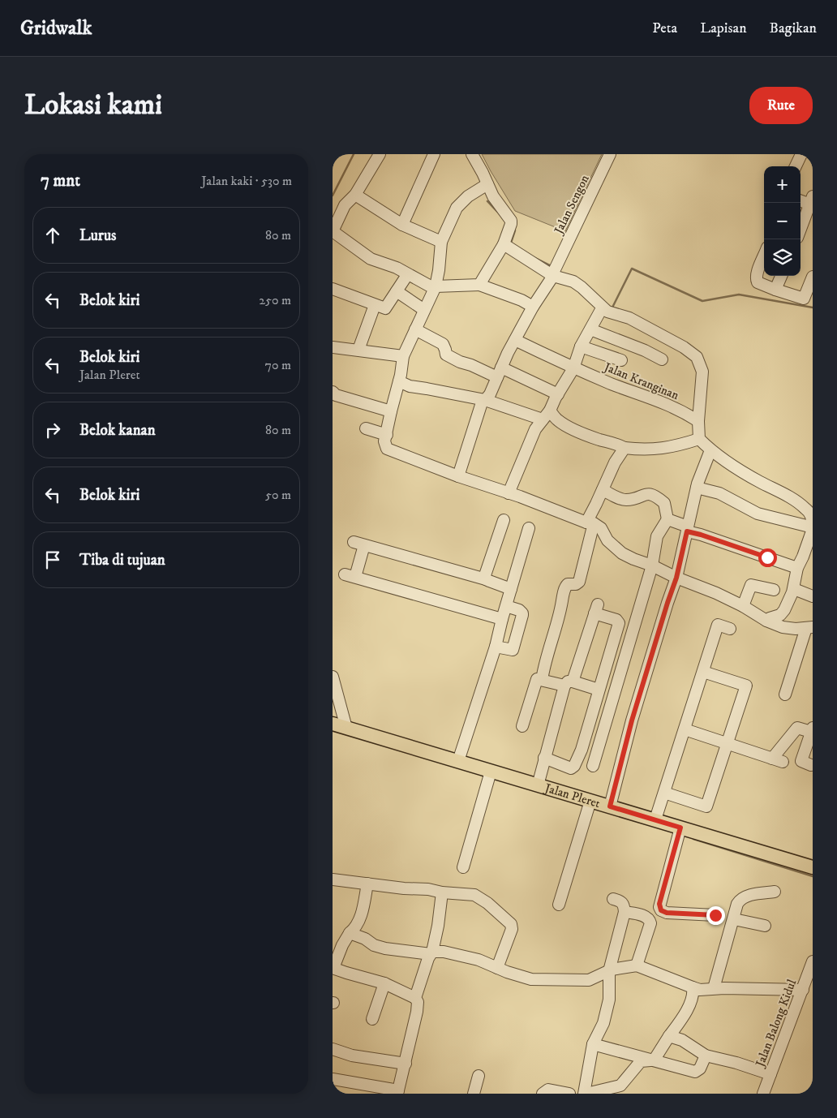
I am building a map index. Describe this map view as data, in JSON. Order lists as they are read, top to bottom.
{
  "streets": {
    "main road": ["Jalan Pleret"],
    "street": ["Jalan Sengon", "Jalan Kranginan", "Jalan Balong Kidul"]
  },
  "crossings": [
    ["Jalan Sengon", "Jalan Kranginan"]
  ],
  "page": {
    "header": "Gridwalk",
    "nav": ["Peta", "Lapisan", "Bagikan"],
    "buttons": "Rute",
    "title": "Lokasi kami",
    "heading": ["7 mnt", "Jalan kaki · 530 m"],
    "map_buttons": ["+", "−"],
    "list": [
      ["Lurus", "80 m"],
      ["Belok kiri", "250 m"],
      ["Belok kiri", "Jalan Pleret", "70 m"],
      ["Belok kanan", "80 m"],
      ["Belok kiri", "50 m"],
      "Tiba di tujuan"
    ]
  }
}
